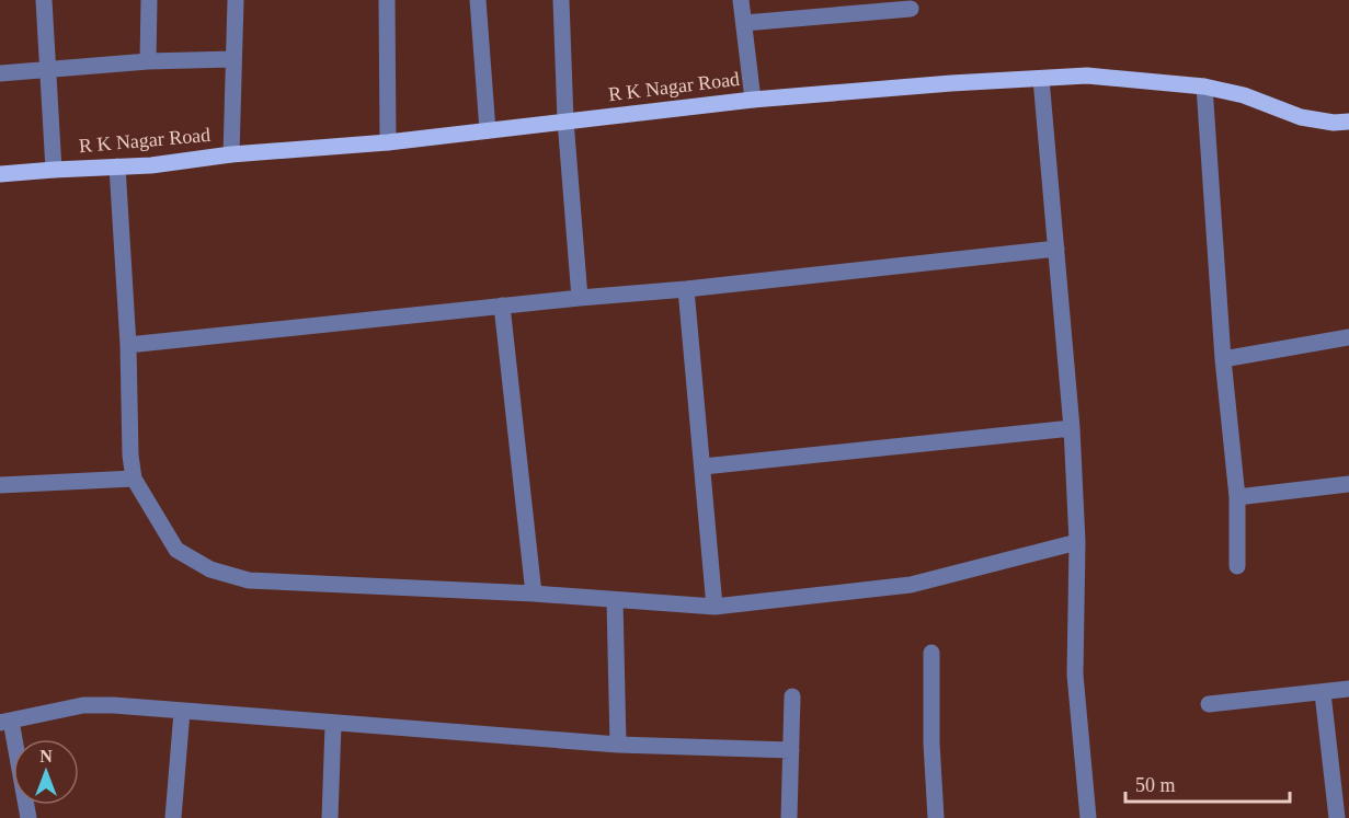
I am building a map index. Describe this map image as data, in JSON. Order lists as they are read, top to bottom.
{
  "streets": {
    "main road": ["R K Nagar Road"]
  },
  "scale_bar": "50 m",
  "north": "top"
}
